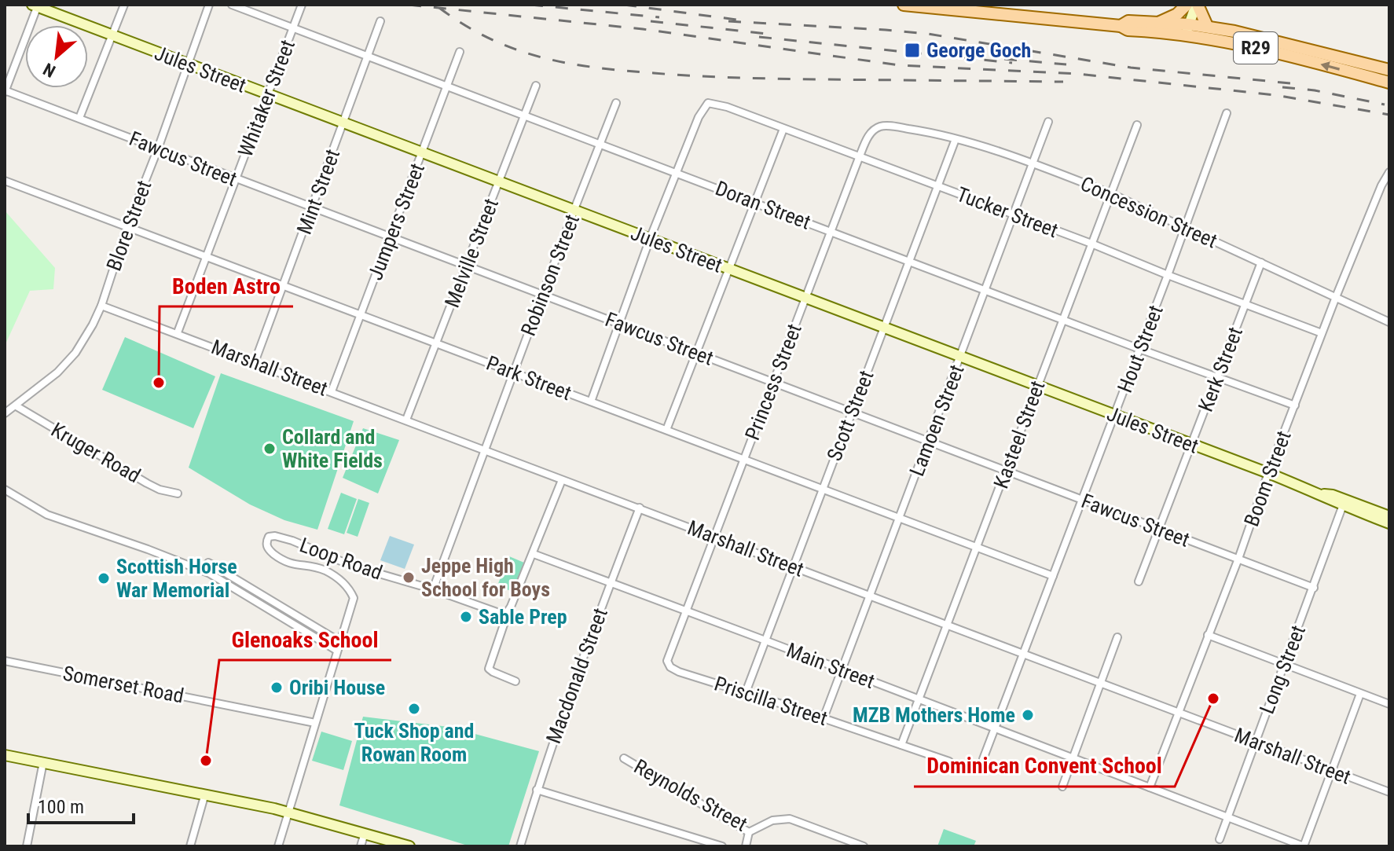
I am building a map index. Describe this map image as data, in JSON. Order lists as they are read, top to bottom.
{
  "streets": {
    "main road": ["R29", "Jules Street"],
    "street": [
      "Whitaker Street",
      "Fawcus Street",
      "Mint Street",
      "Doran Street",
      "Tucker Street",
      "Concession Street",
      "Jumpers Street",
      "Blore Street",
      "Melville Street",
      "Robinson Street",
      "Hout Street",
      "Marshall Street",
      "Kerk Street",
      "Park Street",
      "Princess Street",
      "Scott Street",
      "Lamoen Street",
      "Kasteel Street",
      "Kruger Road",
      "Boom Street",
      "Loop Road",
      "Main Street",
      "Long Street",
      "Macdonald Street",
      "Somerset Road",
      "Priscilla Street",
      "Reynolds Street"
    ]
  },
  "crossings": [
    ["Jules Street", "Whitaker Street"],
    ["Jules Street", "Mint Street"],
    ["Jules Street", "Jumpers Street"],
    ["Jules Street", "Blore Street"],
    ["Jules Street", "Melville Street"],
    ["Jules Street", "Robinson Street"],
    ["Jules Street", "Hout Street"],
    ["Jules Street", "Kerk Street"],
    ["Jules Street", "Princess Street"],
    ["Jules Street", "Scott Street"],
    ["Jules Street", "Lamoen Street"],
    ["Jules Street", "Kasteel Street"],
    ["Jules Street", "Boom Street"],
    ["Jules Street", "Long Street"],
    ["Whitaker Street", "Fawcus Street"],
    ["Whitaker Street", "Doran Street"],
    ["Whitaker Street", "Marshall Street"],
    ["Whitaker Street", "Park Street"],
    ["Fawcus Street", "Mint Street"],
    ["Fawcus Street", "Jumpers Street"],
    ["Fawcus Street", "Blore Street"],
    ["Fawcus Street", "Melville Street"],
    ["Fawcus Street", "Robinson Street"],
    ["Fawcus Street", "Hout Street"],
    ["Fawcus Street", "Kerk Street"],
    ["Fawcus Street", "Princess Street"],
    ["Fawcus Street", "Scott Street"],
    ["Fawcus Street", "Lamoen Street"],
    ["Fawcus Street", "Kasteel Street"],
    ["Fawcus Street", "Boom Street"],
    ["Fawcus Street", "Long Street"],
    ["Mint Street", "Doran Street"],
    ["Mint Street", "Marshall Street"],
    ["Mint Street", "Park Street"],
    ["Doran Street", "Tucker Street"],
    ["Doran Street", "Jumpers Street"],
    ["Doran Street", "Melville Street"],
    ["Doran Street", "Robinson Street"],
    ["Doran Street", "Hout Street"],
    ["Doran Street", "Kerk Street"],
    ["Doran Street", "Princess Street"],
    ["Doran Street", "Scott Street"],
    ["Doran Street", "Lamoen Street"],
    ["Doran Street", "Kasteel Street"],
    ["Doran Street", "Boom Street"],
    ["Tucker Street", "Hout Street"],
    ["Tucker Street", "Kerk Street"],
    ["Tucker Street", "Princess Street"],
    ["Tucker Street", "Scott Street"],
    ["Tucker Street", "Lamoen Street"],
    ["Tucker Street", "Kasteel Street"],
    ["Tucker Street", "Boom Street"],
    ["Concession Street", "Hout Street"],
    ["Concession Street", "Kerk Street"],
    ["Concession Street", "Princess Street"],
    ["Concession Street", "Scott Street"],
    ["Concession Street", "Lamoen Street"],
    ["Concession Street", "Kasteel Street"],
    ["Concession Street", "Boom Street"],
    ["Jumpers Street", "Marshall Street"],
    ["Jumpers Street", "Park Street"],
    ["Blore Street", "Marshall Street"],
    ["Blore Street", "Park Street"],
    ["Blore Street", "Kruger Road"],
    ["Melville Street", "Marshall Street"],
    ["Melville Street", "Park Street"],
    ["Robinson Street", "Marshall Street"],
    ["Robinson Street", "Park Street"],
    ["Robinson Street", "Loop Road"],
    ["Hout Street", "Marshall Street"],
    ["Hout Street", "Park Street"],
    ["Hout Street", "Main Street"],
    ["Marshall Street", "Princess Street"],
    ["Marshall Street", "Scott Street"],
    ["Marshall Street", "Lamoen Street"],
    ["Marshall Street", "Kasteel Street"],
    ["Marshall Street", "Boom Street"],
    ["Marshall Street", "Long Street"],
    ["Marshall Street", "Macdonald Street"],
    ["Park Street", "Princess Street"],
    ["Park Street", "Scott Street"],
    ["Park Street", "Lamoen Street"],
    ["Park Street", "Kasteel Street"],
    ["Princess Street", "Main Street"],
    ["Princess Street", "Priscilla Street"],
    ["Scott Street", "Main Street"],
    ["Scott Street", "Priscilla Street"],
    ["Lamoen Street", "Main Street"],
    ["Lamoen Street", "Priscilla Street"],
    ["Kasteel Street", "Main Street"],
    ["Kasteel Street", "Priscilla Street"],
    ["Boom Street", "Main Street"],
    ["Main Street", "Long Street"],
    ["Main Street", "Macdonald Street"]
  ],
  "places": {
    "transit": ["George Goch"],
    "other": [
      "Boden Astro",
      "Collard and White Fields",
      "Jeppe High School for Boys",
      "Scottish Horse War Memorial",
      "Sable Prep",
      "Oribi House",
      "Dominican Convent School",
      "Tuck Shop and Rowan Room",
      "MZB Mothers Home",
      "Glenoaks School"
    ]
  },
  "scale_bar": "100 m",
  "north": "bottom left"
}
